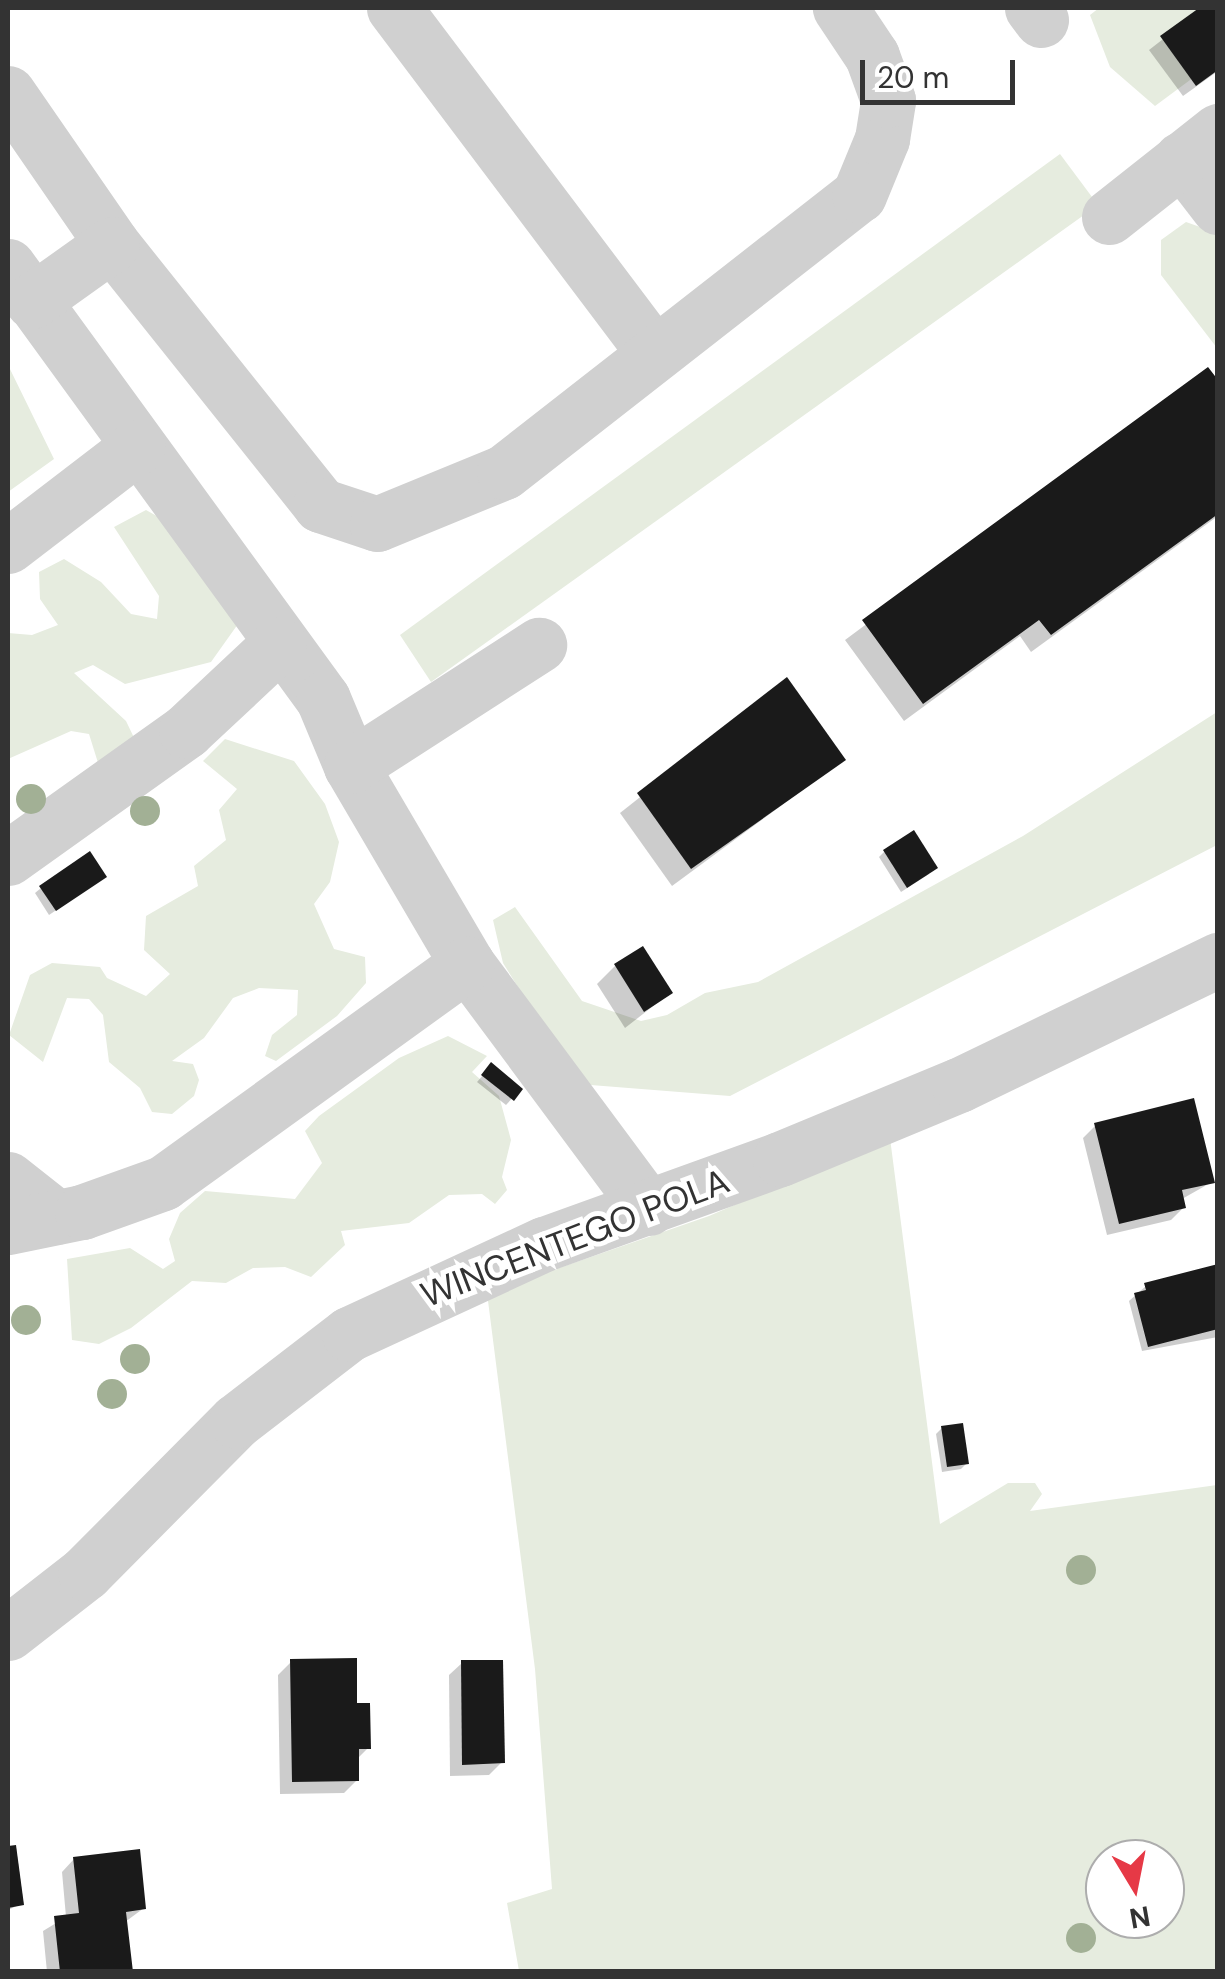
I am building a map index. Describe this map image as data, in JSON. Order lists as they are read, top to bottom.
{
  "streets": {
    "street": ["WINCENTEGO POLA"]
  },
  "scale_bar": "20 m",
  "north": "bottom"
}
